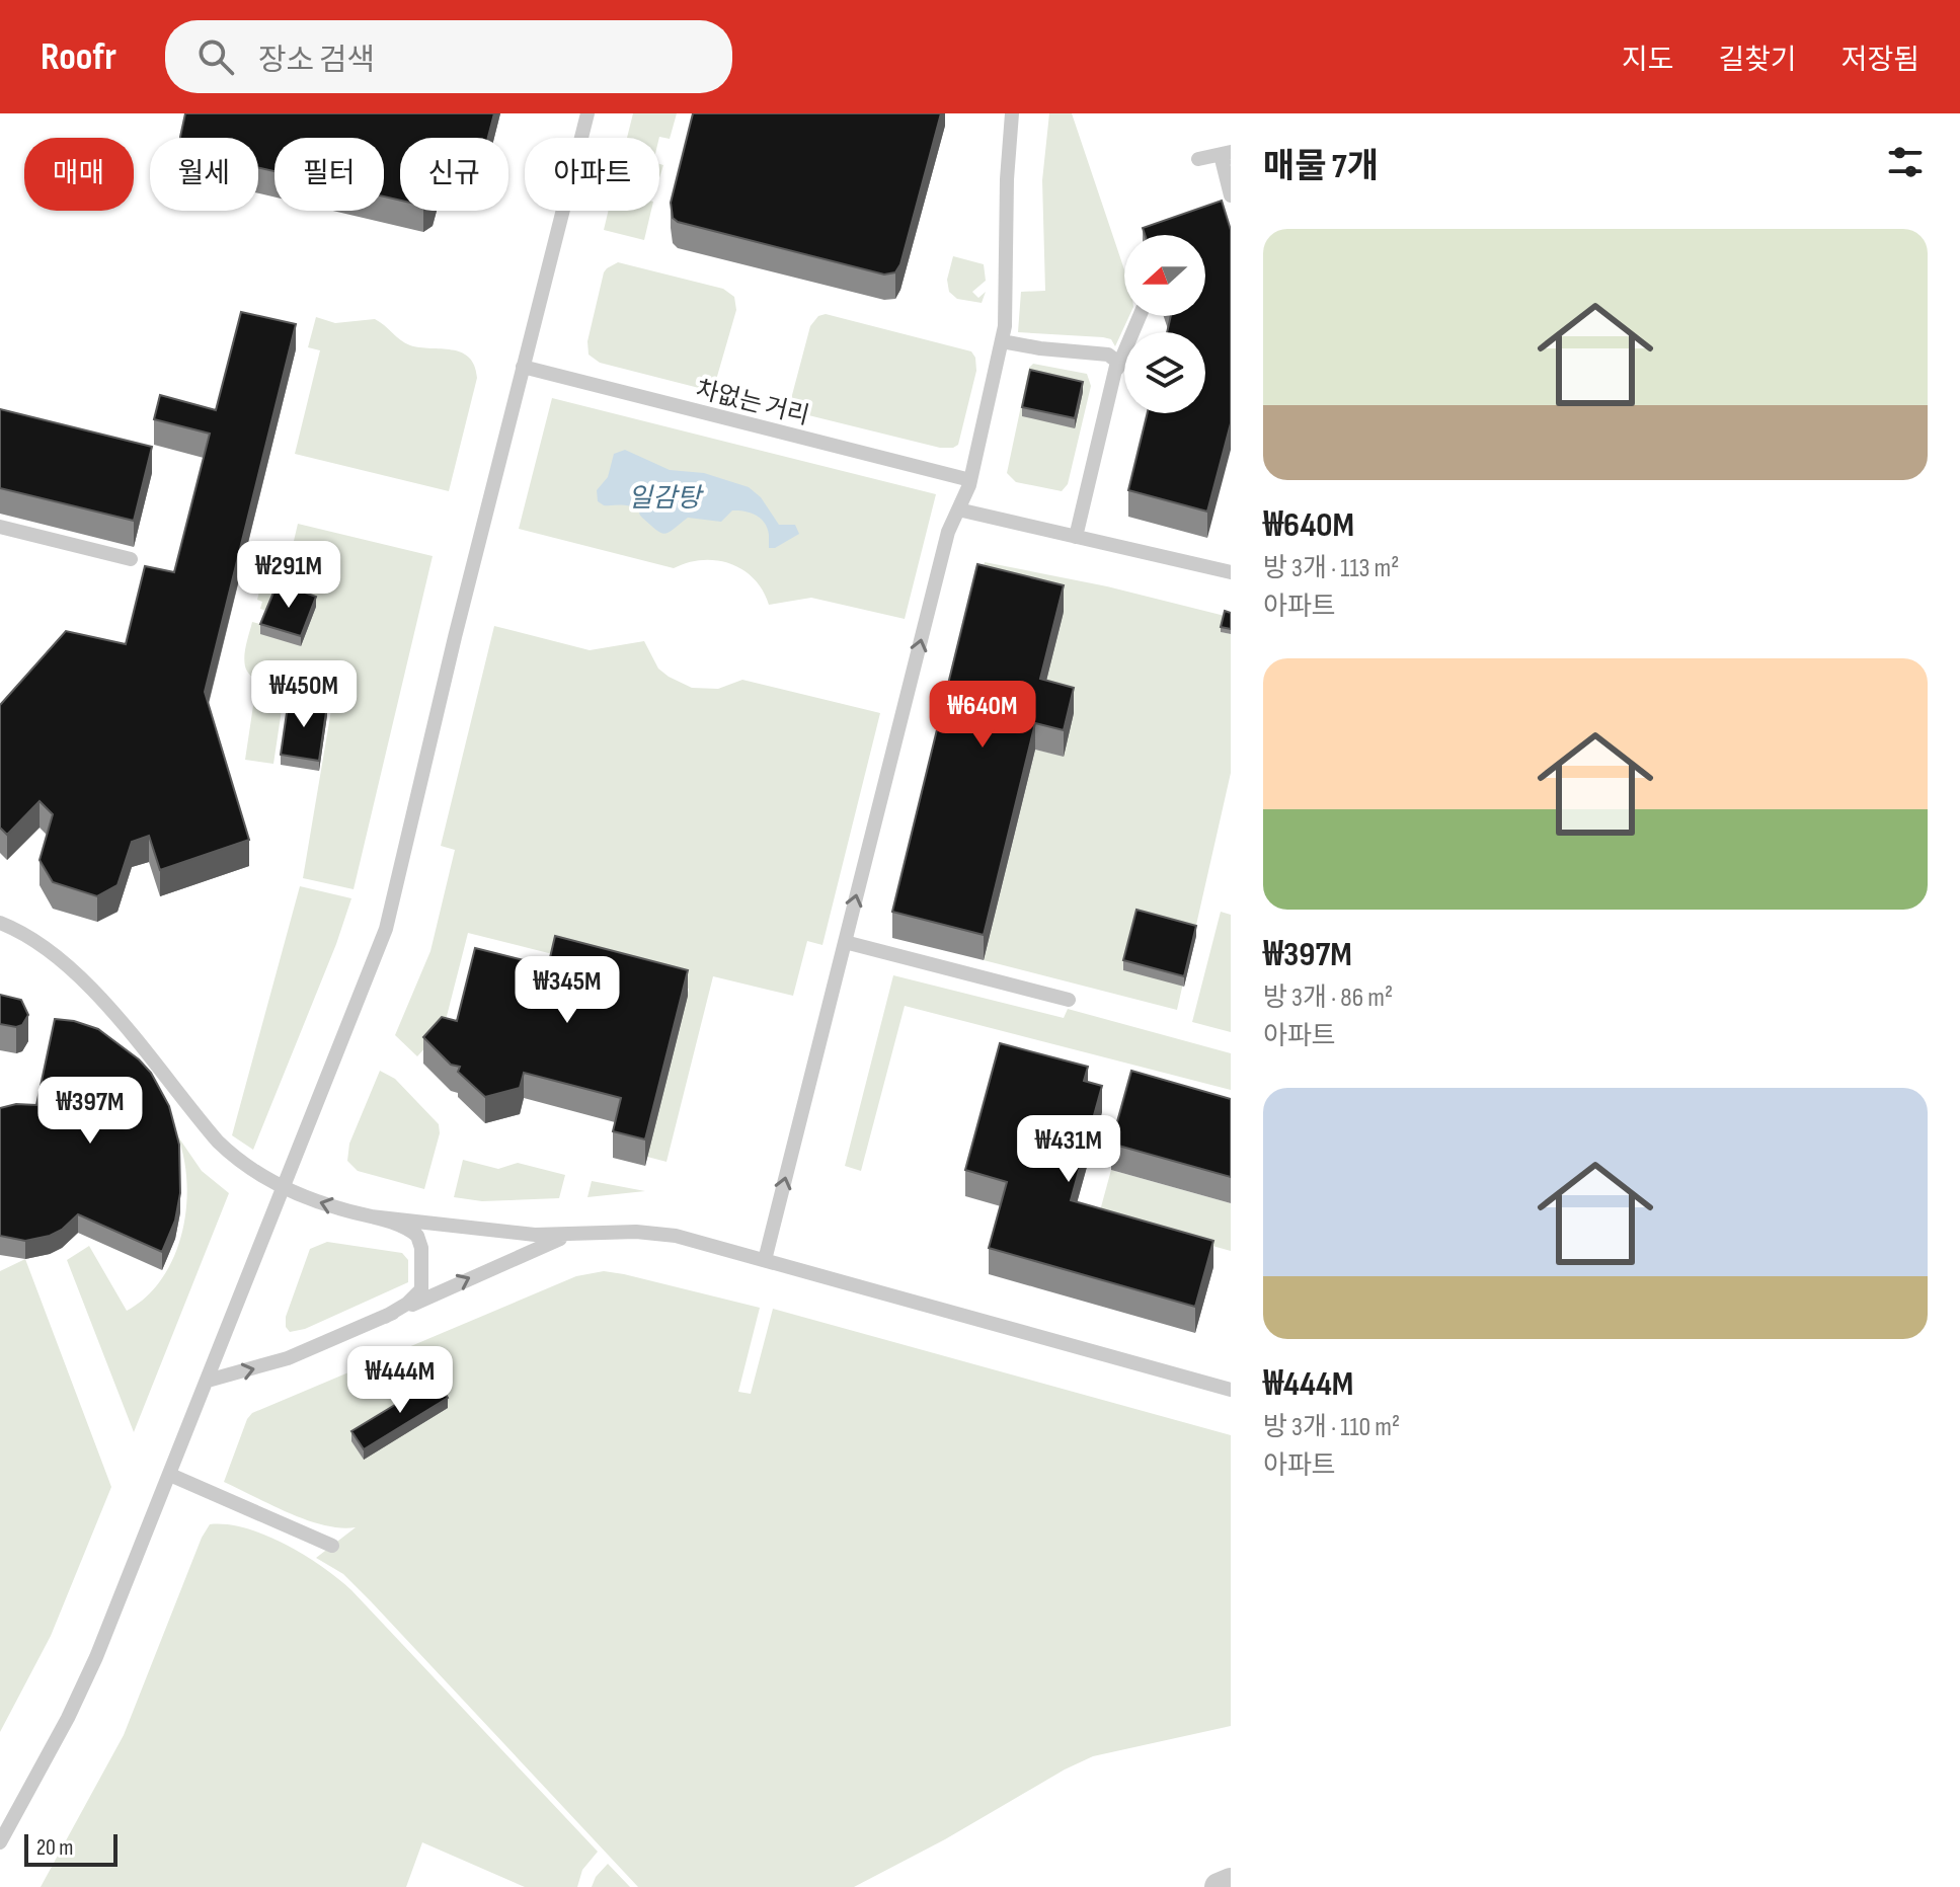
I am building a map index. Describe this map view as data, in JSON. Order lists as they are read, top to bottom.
{
  "streets": {
    "lane": ["차없는 거리"]
  },
  "water": ["일감탕"],
  "scale_bar": "20 m",
  "north": "left",
  "page": {
    "header": "Roofr",
    "search": "장소 검색",
    "nav": ["지도", "길찾기", "저장됨"],
    "heading": "매물 7개",
    "chip": [
      "매매",
      "월세",
      "필터",
      "신규",
      "아파트"
    ],
    "list": [
      {
        "name": "₩640M",
        "note": "방 3개 · 113 m² · 아파트"
      },
      {
        "name": "₩397M",
        "note": "방 3개 · 86 m² · 아파트"
      },
      {
        "name": "₩444M",
        "note": "방 3개 · 110 m² · 아파트"
      }
    ],
    "price": [
      "₩291M",
      "₩450M",
      "₩640M",
      "₩345M",
      "₩397M",
      "₩431M",
      "₩444M"
    ],
    "scale": "20 m"
  }
}
